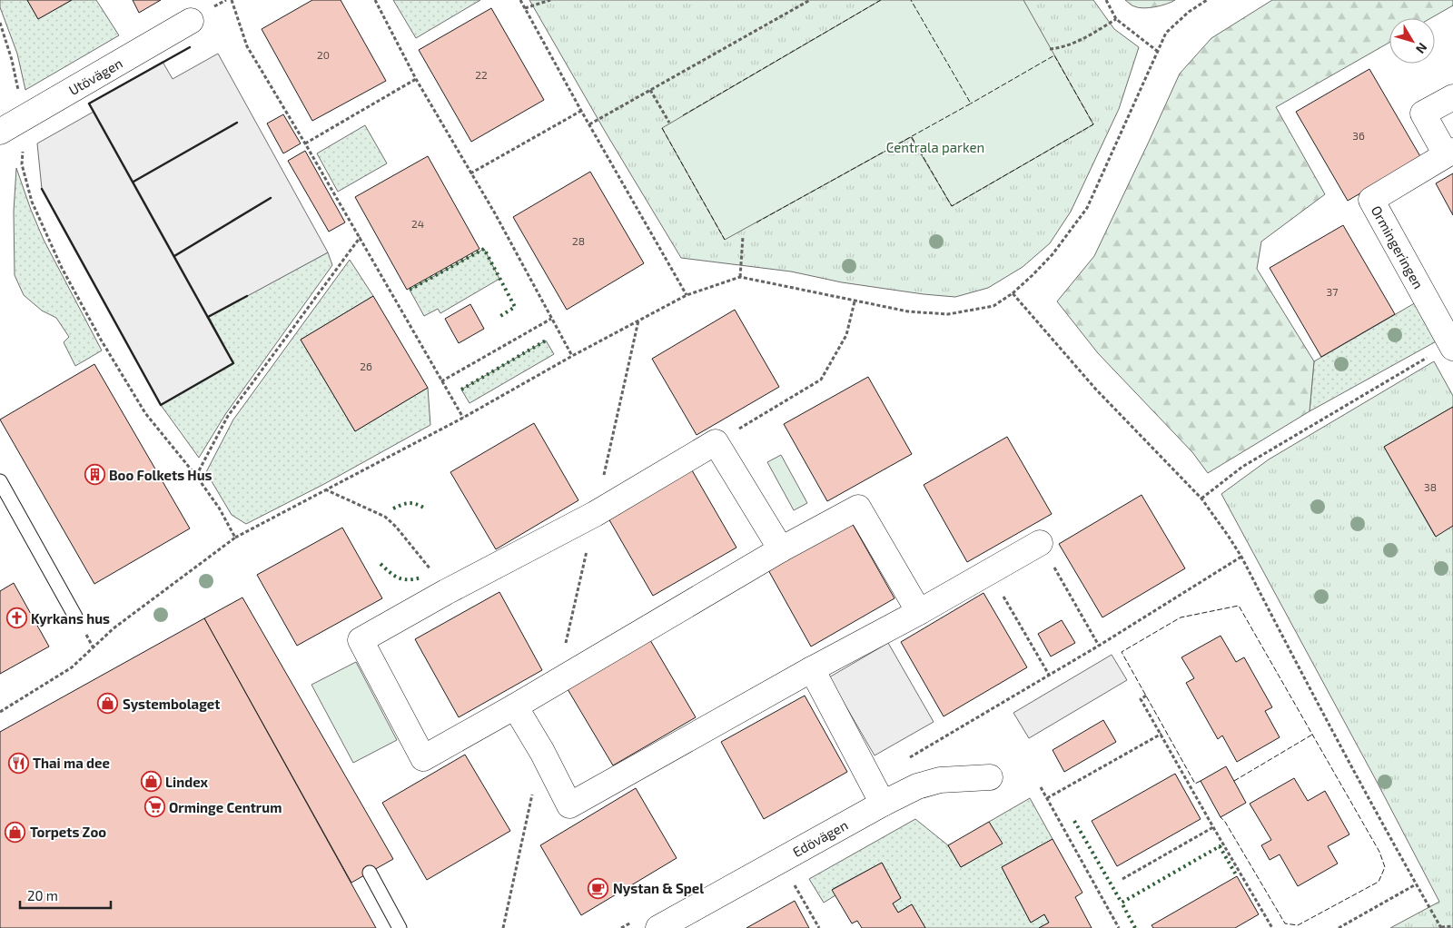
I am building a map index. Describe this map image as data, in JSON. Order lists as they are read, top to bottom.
{
  "streets": {
    "street": ["Utövägen", "Ormingeringen", "Edövägen"]
  },
  "parks": ["Centrala parken"],
  "places": {
    "building": ["Boo Folkets Hus"],
    "church": ["Kyrkans hus"],
    "shop": ["Systembolaget", "Lindex", "Torpets Zoo"],
    "restaurant": ["Thai ma dee"],
    "supermarket": ["Orminge Centrum"],
    "cafe": ["Nystan & Spel"]
  },
  "house_numbers": [
    "20",
    "22",
    "36",
    "24",
    "28",
    "37",
    "26",
    "38"
  ],
  "scale_bar": "20 m",
  "north": "bottom right"
}
